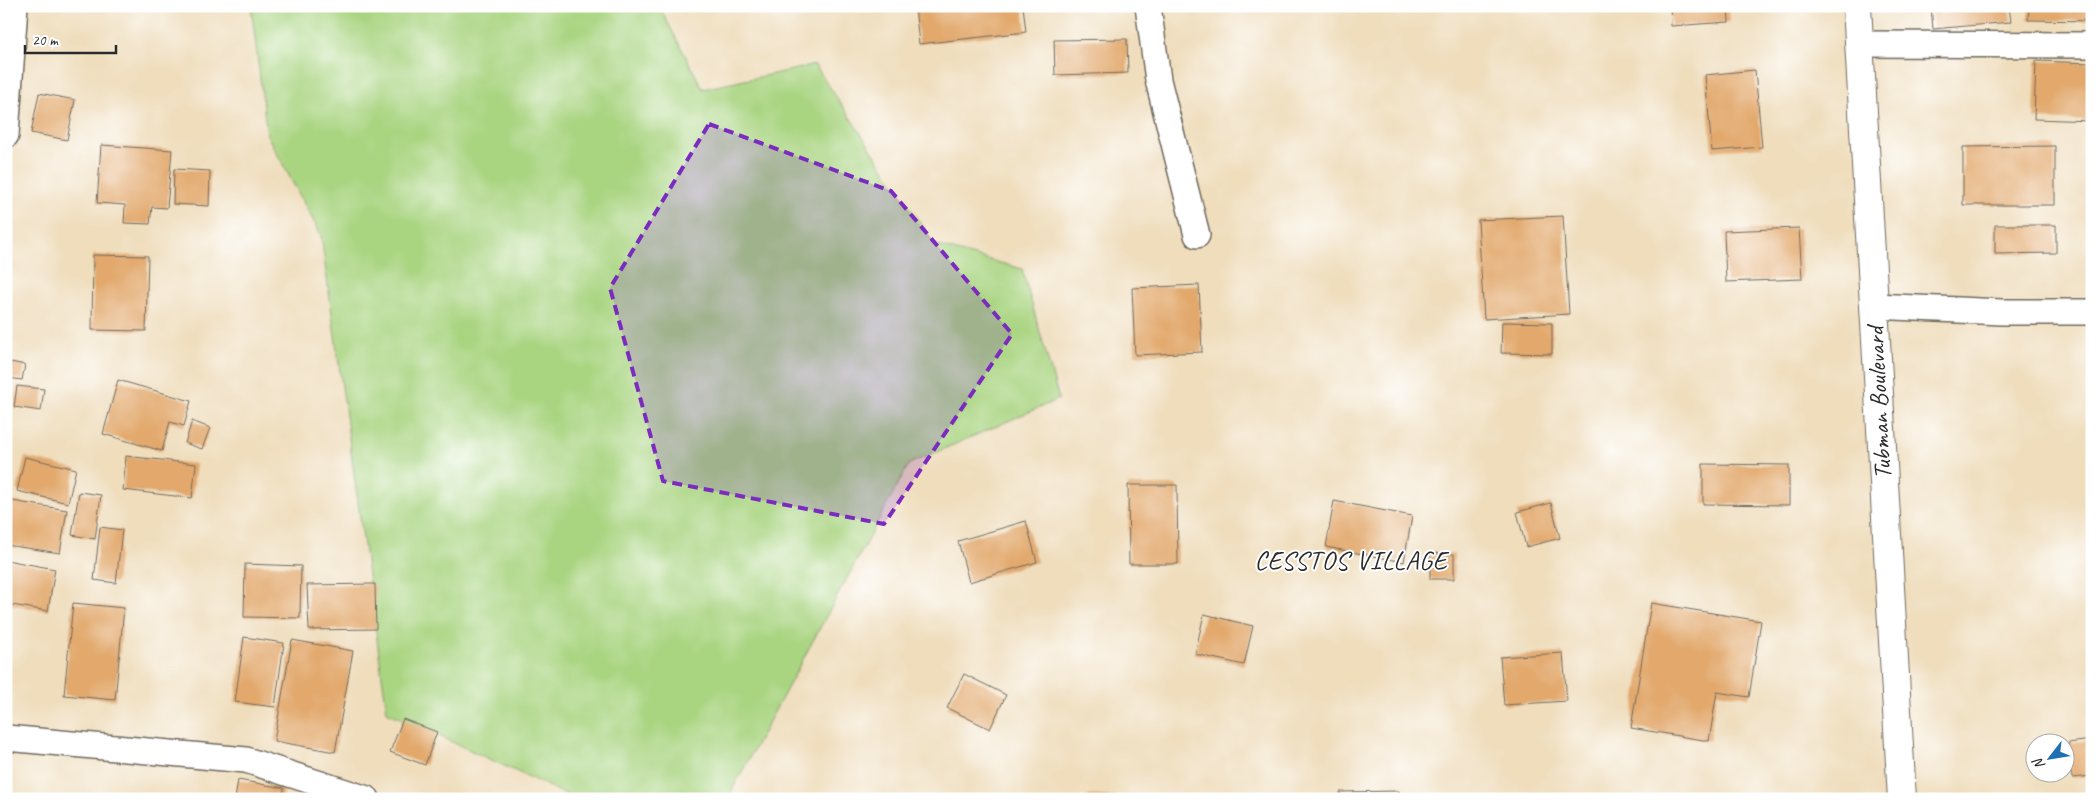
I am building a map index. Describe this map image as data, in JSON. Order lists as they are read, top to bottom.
{
  "streets": {
    "highway": ["Tubman Boulevard"]
  },
  "districts": ["CESSTOS VILLAGE"],
  "scale_bar": "20 m",
  "north": "bottom left"
}
